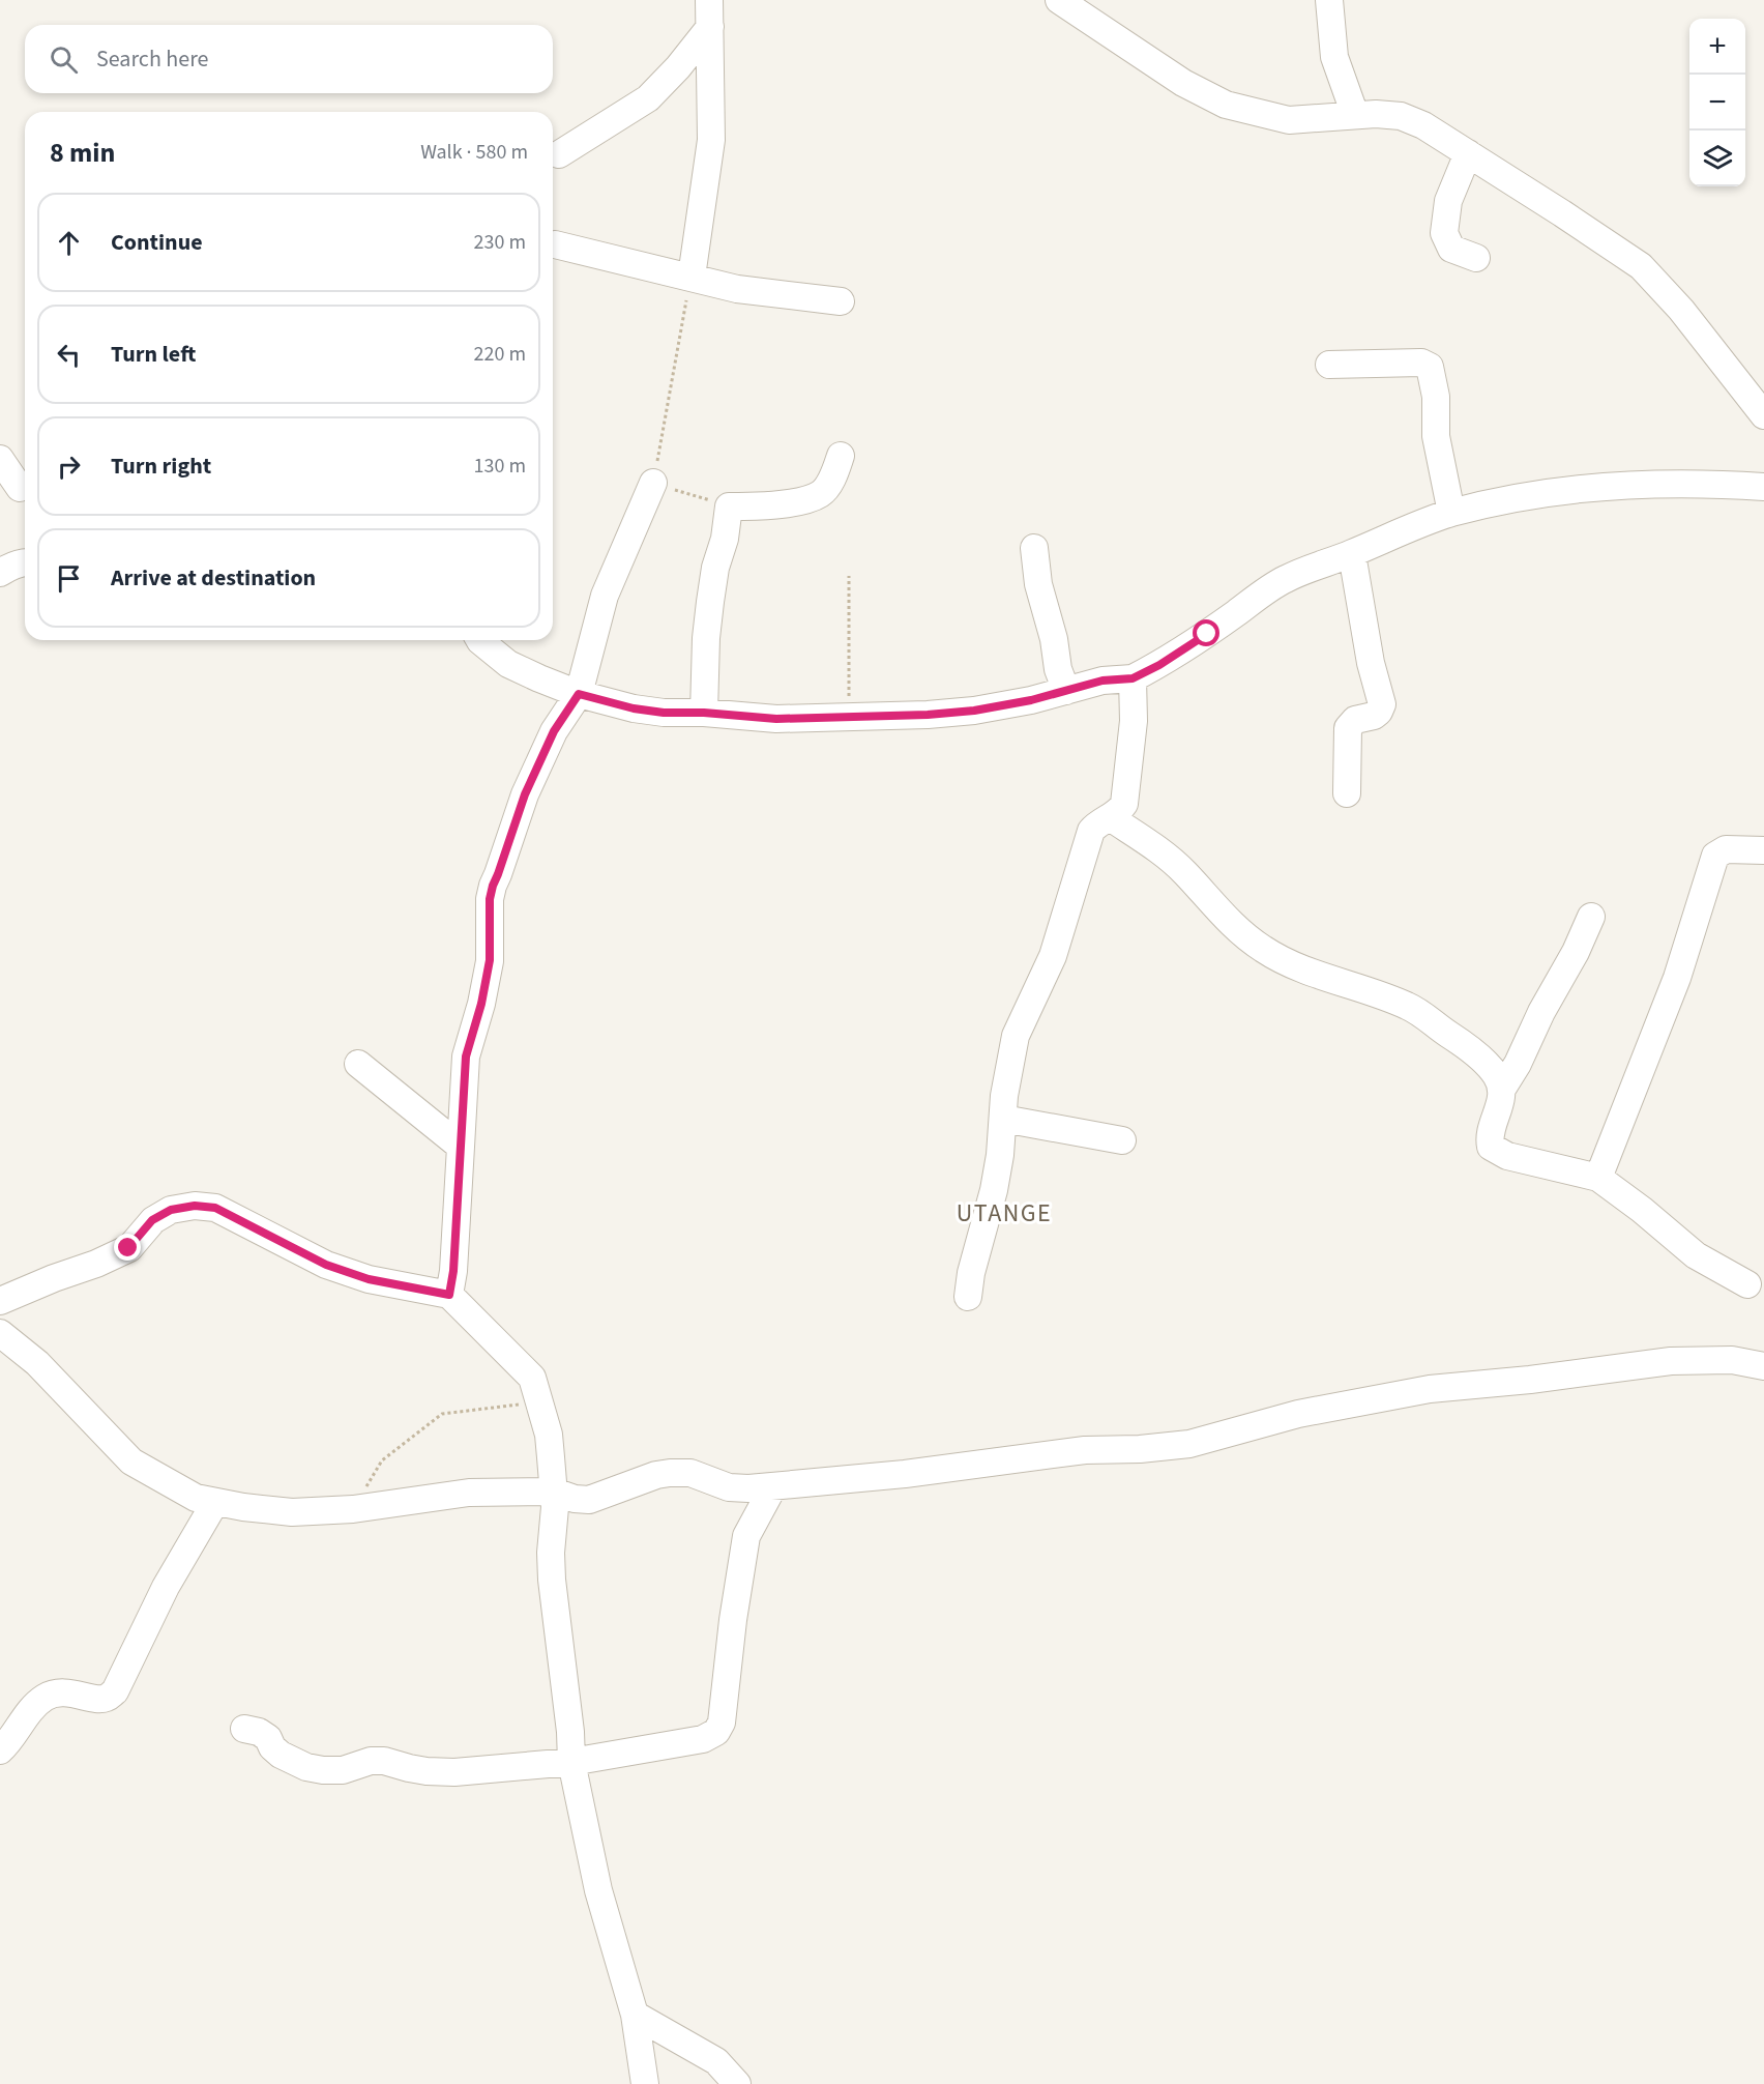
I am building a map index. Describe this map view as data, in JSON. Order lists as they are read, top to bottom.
{
  "districts": ["UTANGE"],
  "page": {
    "map_buttons": ["+", "−"],
    "search": "Search here",
    "heading": ["8 min", "Walk · 580 m"],
    "list": [
      ["Continue", "230 m"],
      ["Turn left", "220 m"],
      ["Turn right", "130 m"],
      "Arrive at destination"
    ]
  }
}
